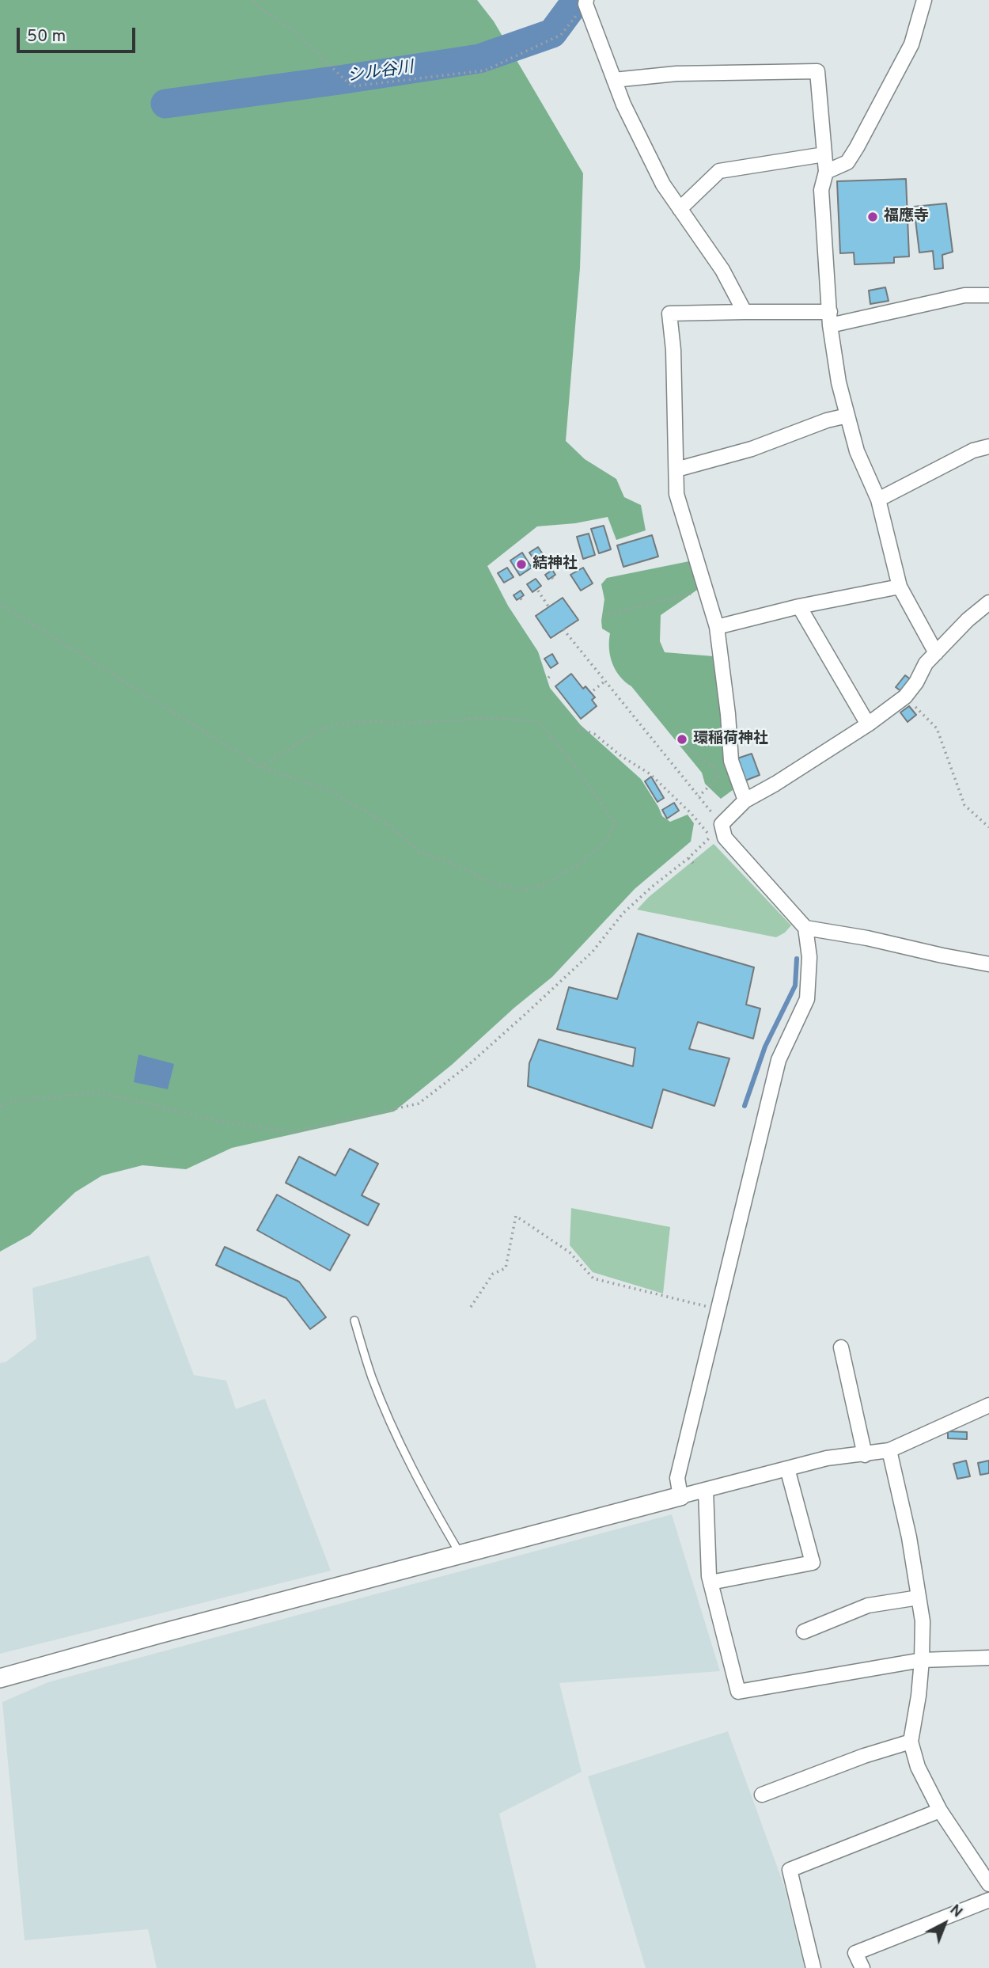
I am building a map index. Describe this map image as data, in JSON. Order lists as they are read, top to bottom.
{
  "water": ["シル谷川"],
  "places": ["福應寺", "結神社", "環稲荷神社"],
  "scale_bar": "50 m",
  "north": "top right"
}
